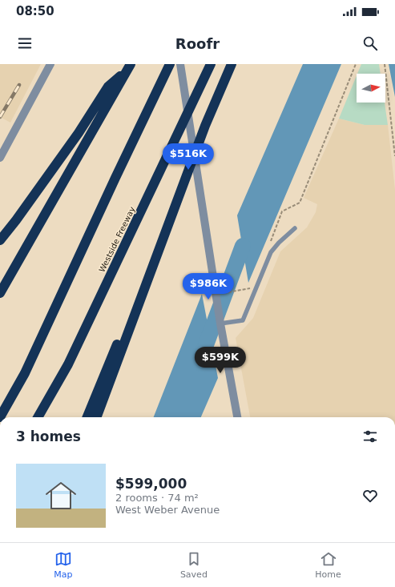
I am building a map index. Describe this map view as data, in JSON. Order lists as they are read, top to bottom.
{
  "streets": {
    "highway": ["Westside Freeway"]
  },
  "north": "right",
  "page": {
    "status": "08:50",
    "header": "Roofr",
    "price": ["$516K", "$986K", "$599K"],
    "heading": "3 homes",
    "list": [
      {
        "name": "$599,000",
        "note": "2 rooms · 74 m² · West Weber Avenue"
      }
    ],
    "tabs": ["Map", "Saved", "Home"]
  }
}
